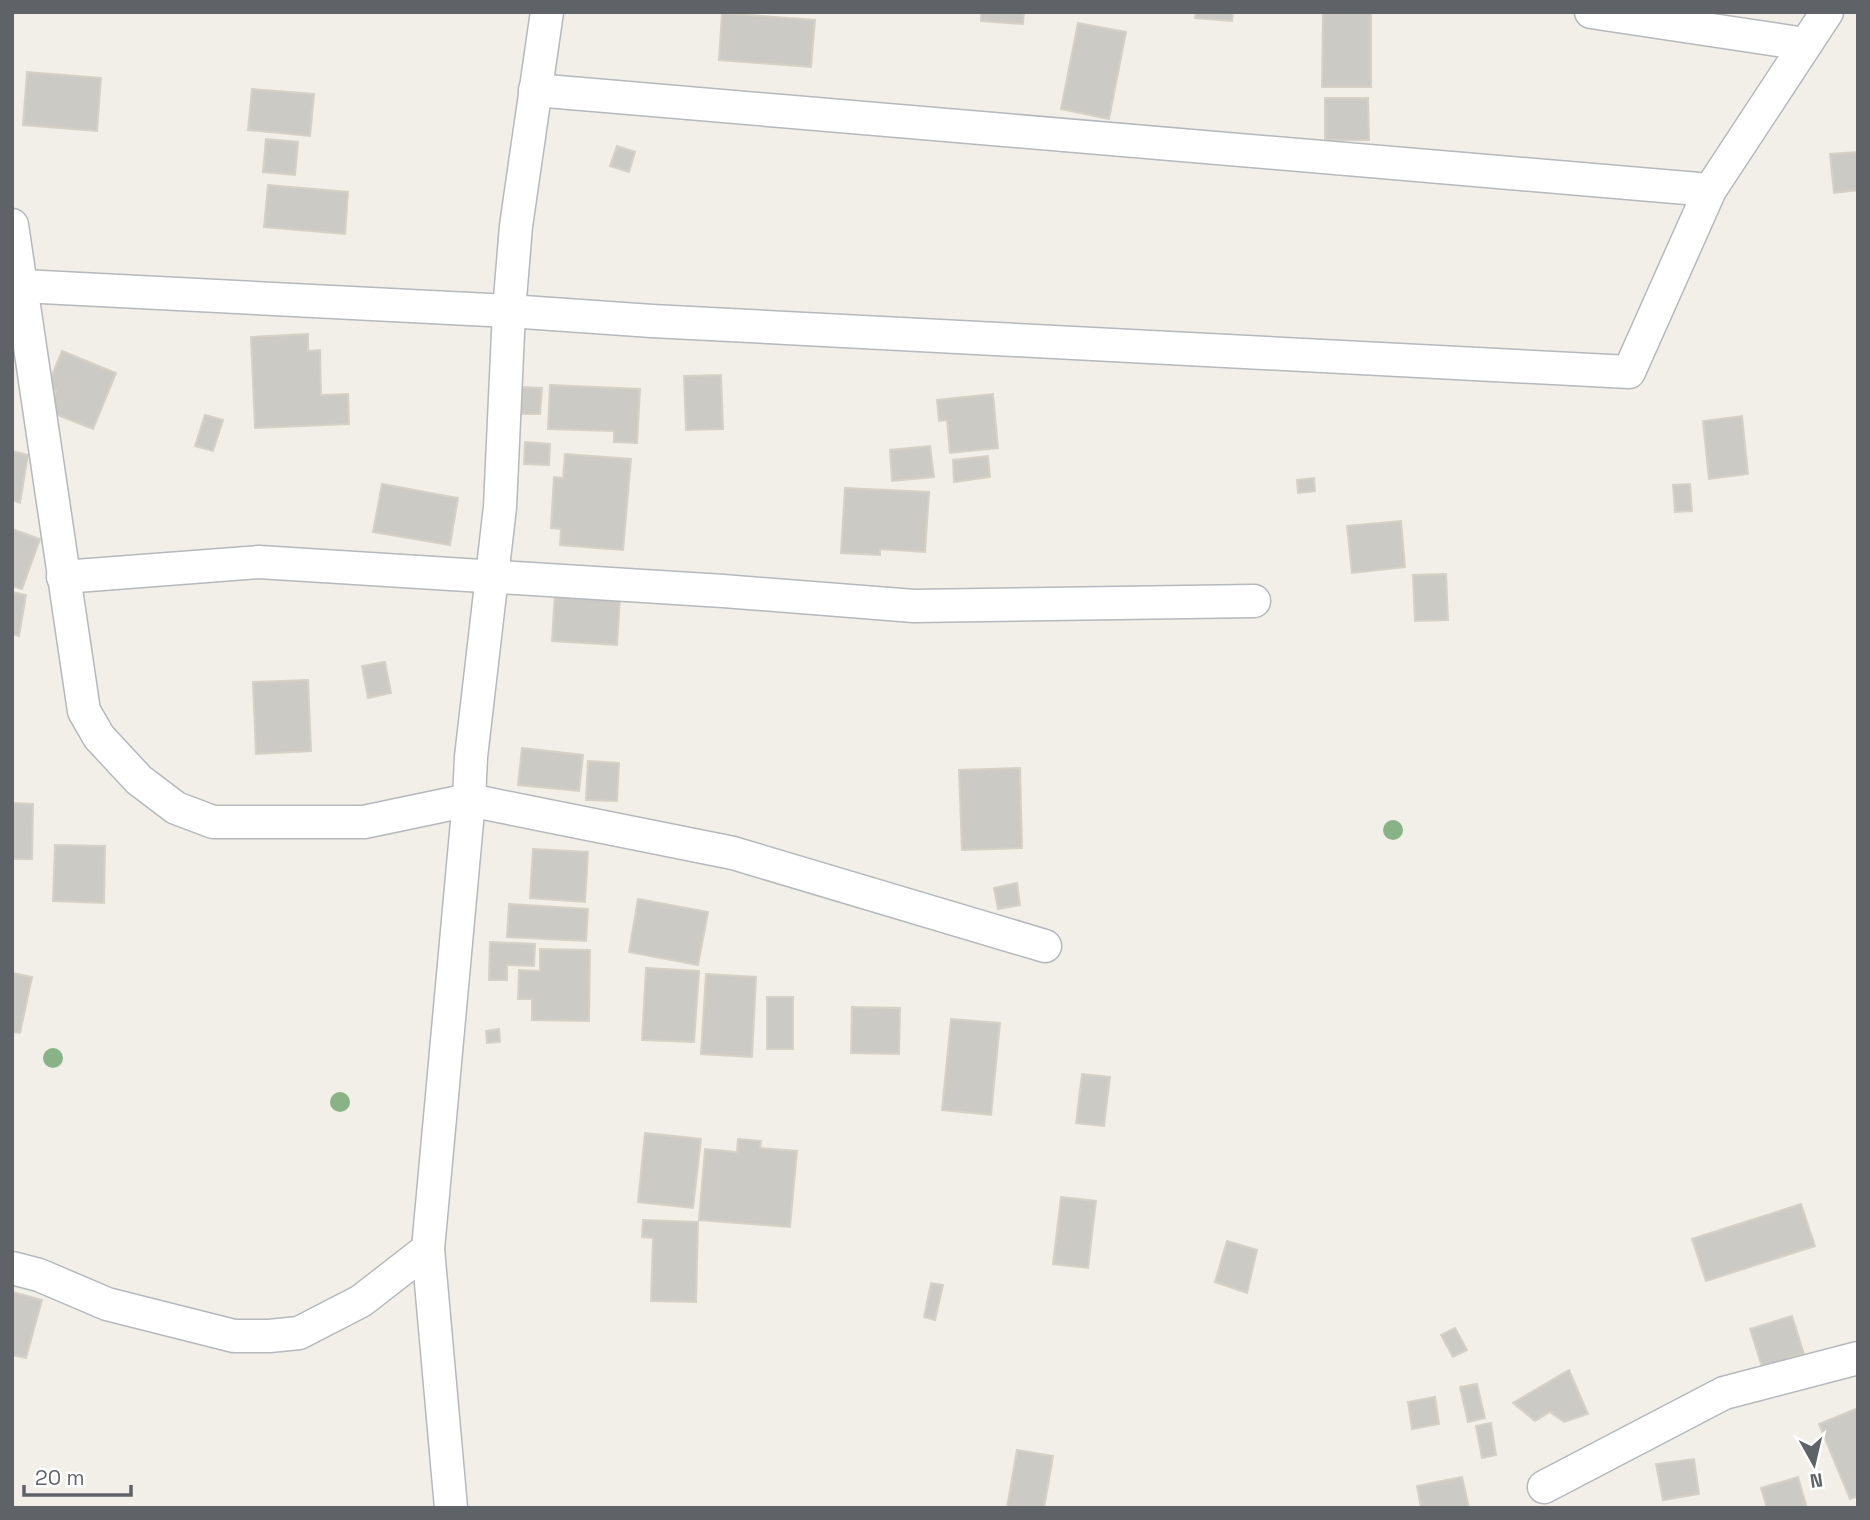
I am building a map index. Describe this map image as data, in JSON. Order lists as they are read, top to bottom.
{
  "scale_bar": "20 m",
  "north": "bottom"
}
